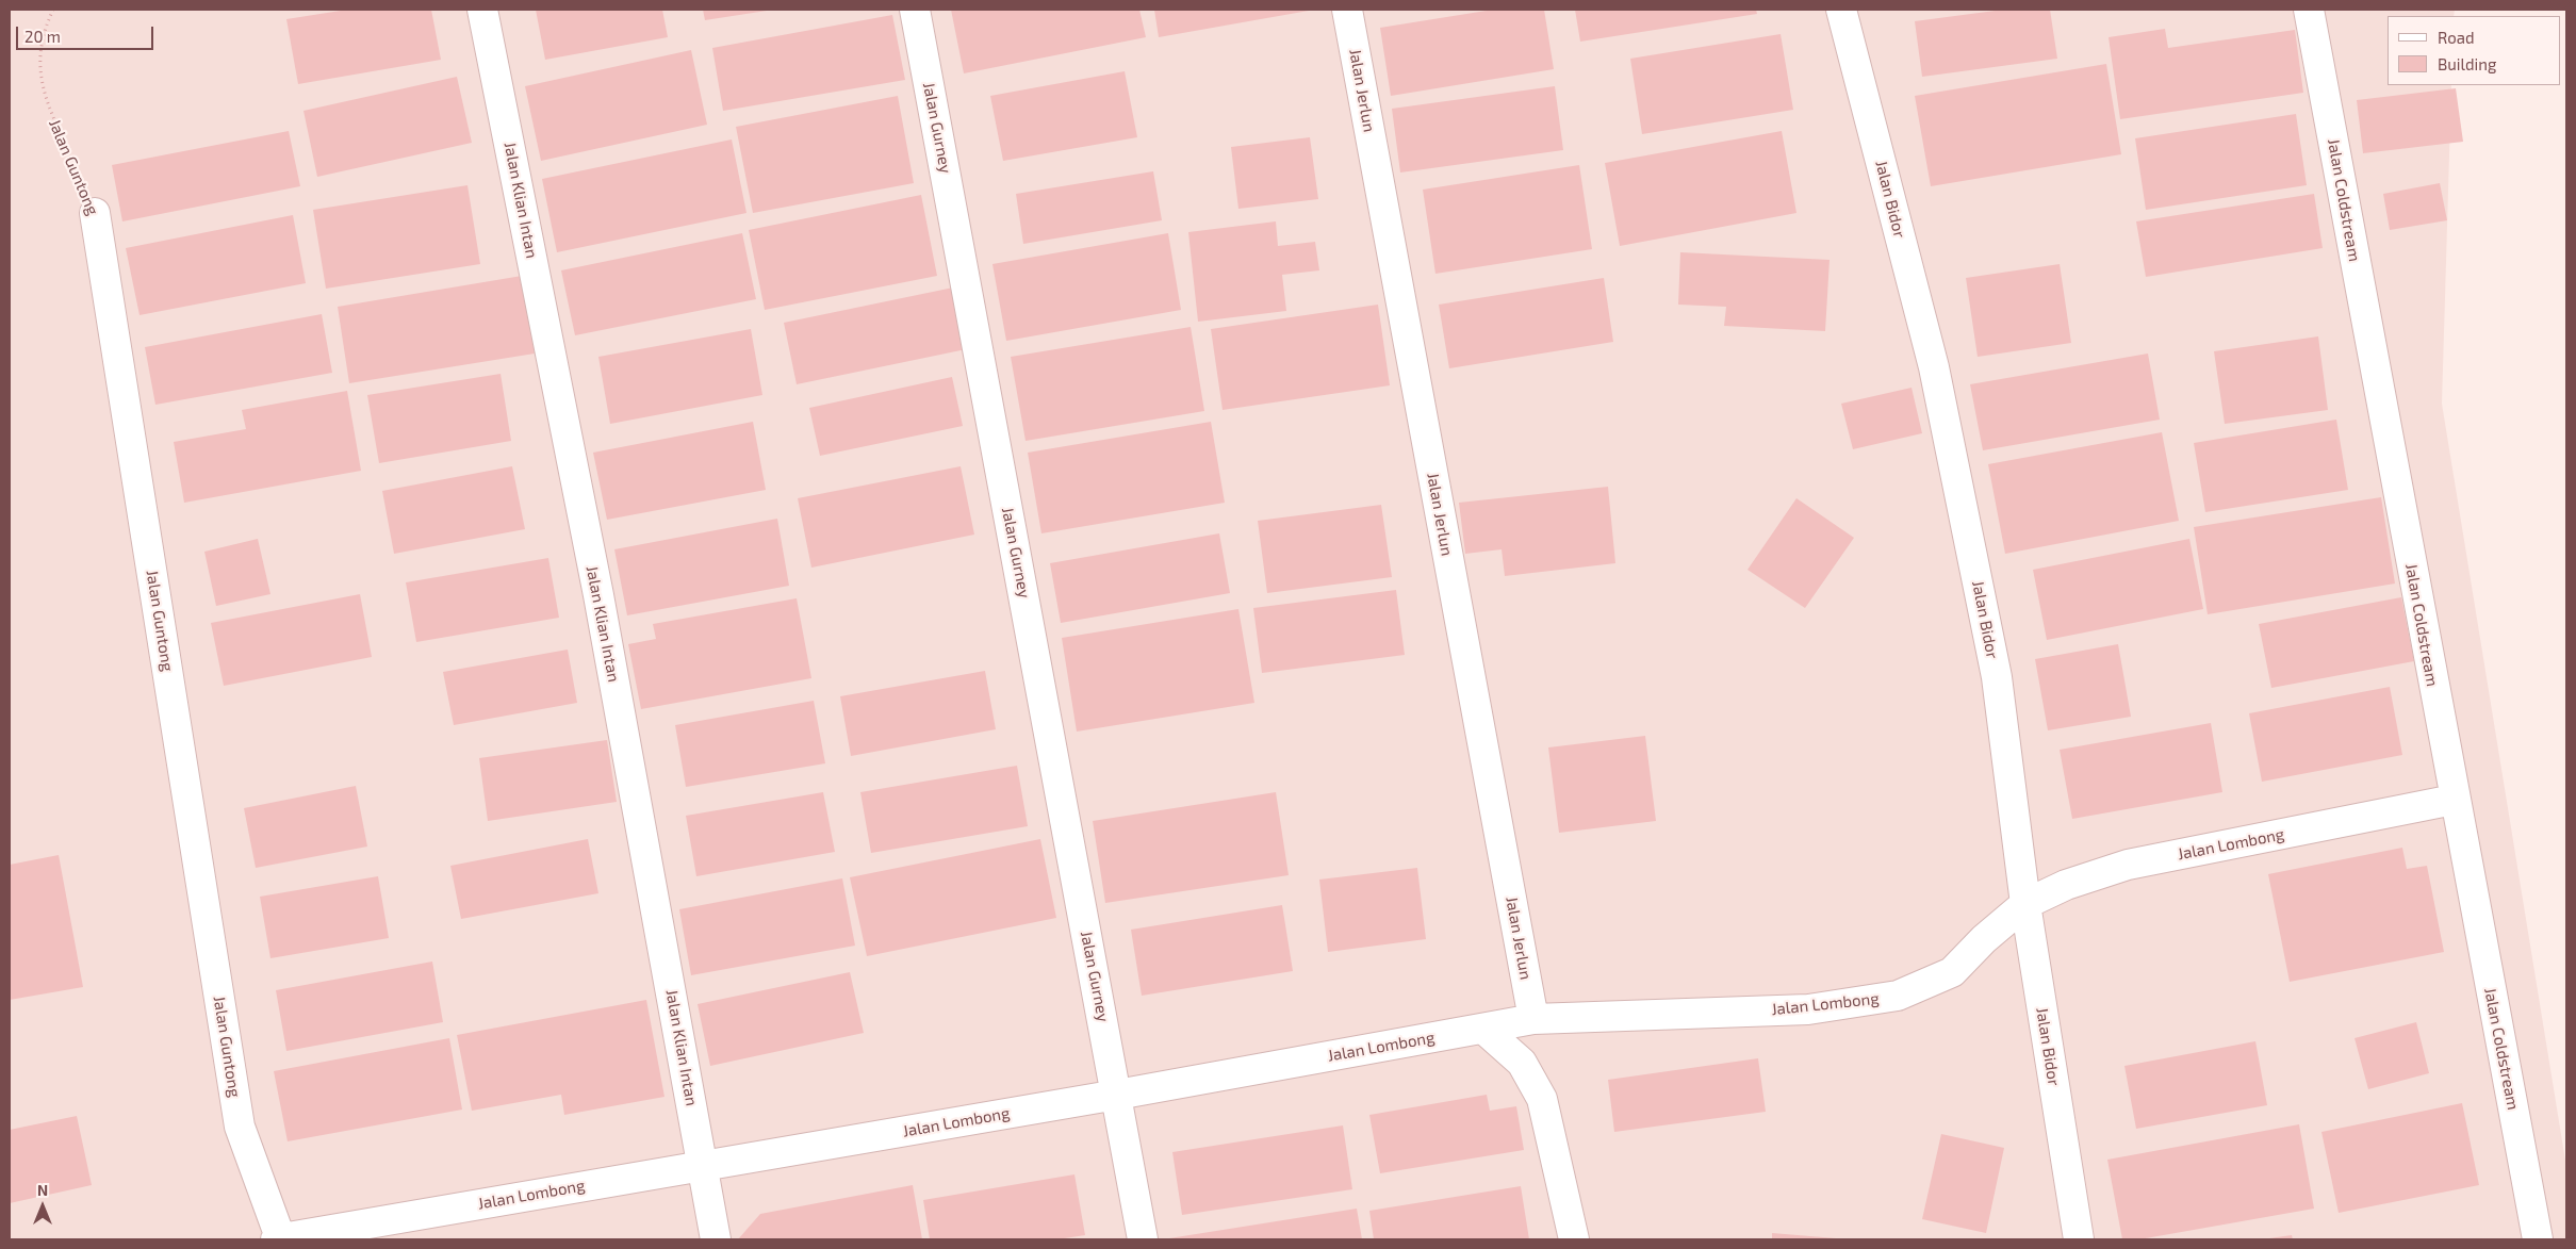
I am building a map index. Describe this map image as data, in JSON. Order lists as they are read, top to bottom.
{
  "streets": {
    "street": [
      "Jalan Jerlun",
      "Jalan Gurney",
      "Jalan Guntong",
      "Jalan Bidor",
      "Jalan Klian Intan",
      "Jalan Coldstream",
      "Jalan Lombong"
    ]
  },
  "crossings": [
    ["Jalan Jerlun", "Jalan Lombong"],
    ["Jalan Gurney", "Jalan Lombong"],
    ["Jalan Guntong", "Jalan Lombong"],
    ["Jalan Bidor", "Jalan Lombong"],
    ["Jalan Klian Intan", "Jalan Lombong"],
    ["Jalan Coldstream", "Jalan Lombong"]
  ],
  "legend": ["Road", "Building"],
  "scale_bar": "20 m",
  "north": "top"
}
